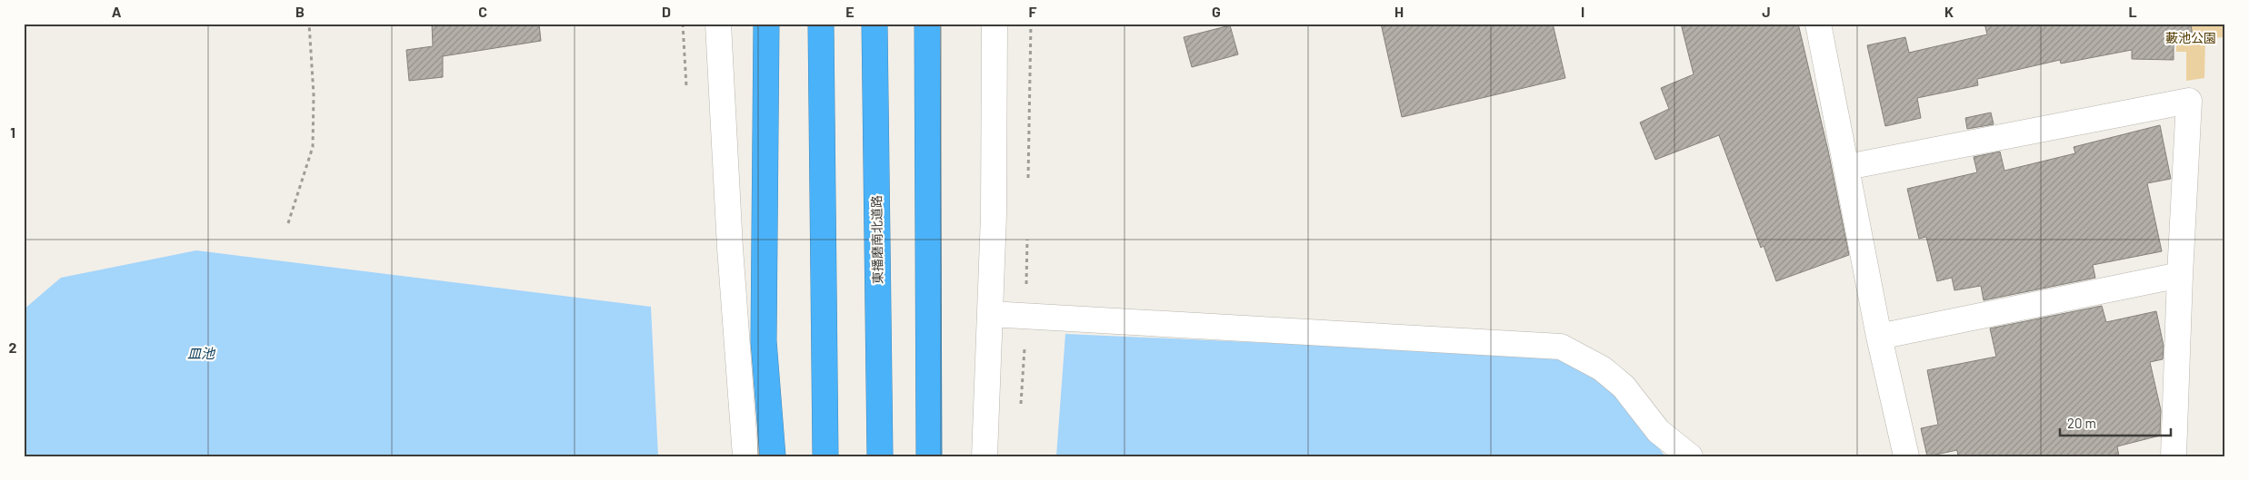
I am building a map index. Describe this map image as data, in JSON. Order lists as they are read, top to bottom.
{
  "streets": {
    "highway": ["東播磨南北道路"]
  },
  "water": ["皿池"],
  "parks": ["藪池公園"],
  "scale_bar": "20 m",
  "grid": {
    "columns": [
      "A",
      "B",
      "C",
      "D",
      "E",
      "F",
      "G",
      "H",
      "I",
      "J",
      "K",
      "L"
    ],
    "rows": ["1", "2"]
  }
}
